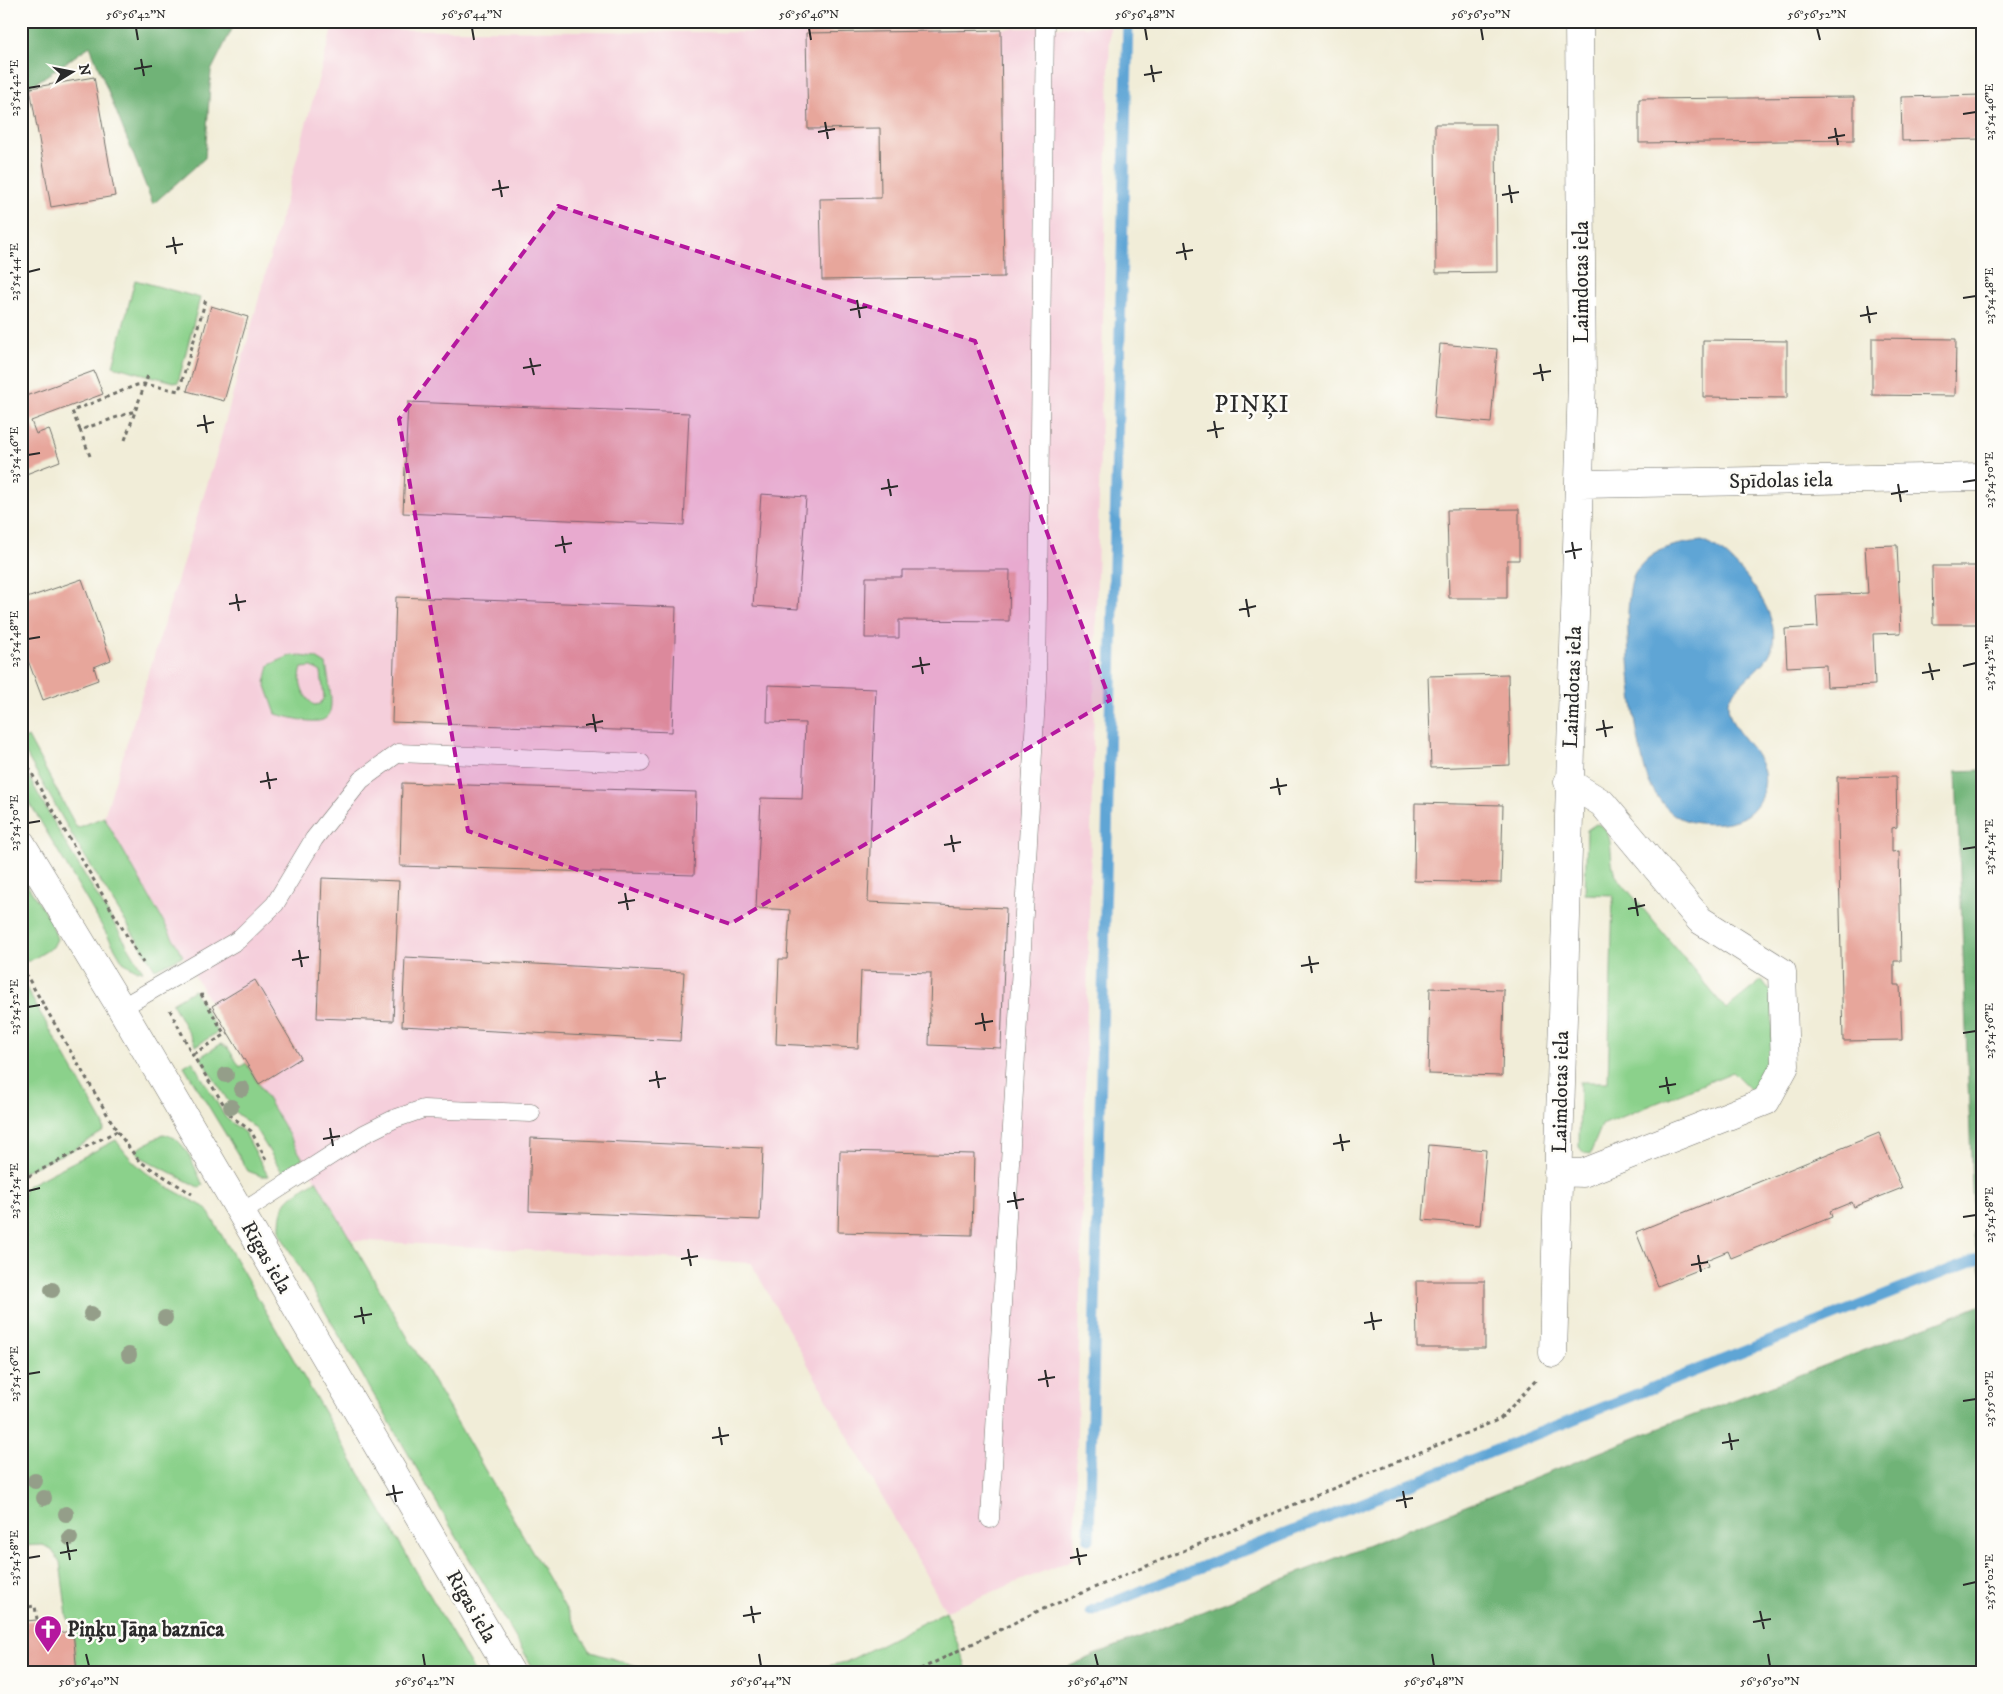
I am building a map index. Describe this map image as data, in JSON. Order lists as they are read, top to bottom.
{
  "streets": {
    "street": ["Laimdotas iela", "Spīdolas iela", "Rīgas iela"]
  },
  "crossings": [
    ["Laimdotas iela", "Spīdolas iela"]
  ],
  "districts": ["PIŅĶI"],
  "places": {
    "church": ["Piņķu Jāņa baznīca"]
  },
  "north": "right",
  "coordinates": [
    "56°56'42\"N",
    "56°56'44\"N",
    "56°56'46\"N",
    "56°56'48\"N",
    "56°56'50\"N",
    "56°56'52\"N",
    "23°54'42\"E",
    "23°54'46\"E",
    "23°54'44\"E",
    "23°54'48\"E",
    "23°54'50\"E",
    "23°54'52\"E",
    "23°54'54\"E",
    "23°54'56\"E",
    "23°54'58\"E",
    "23°55'00\"E",
    "23°55'02\"E",
    "56°56'40\"N"
  ]
}
